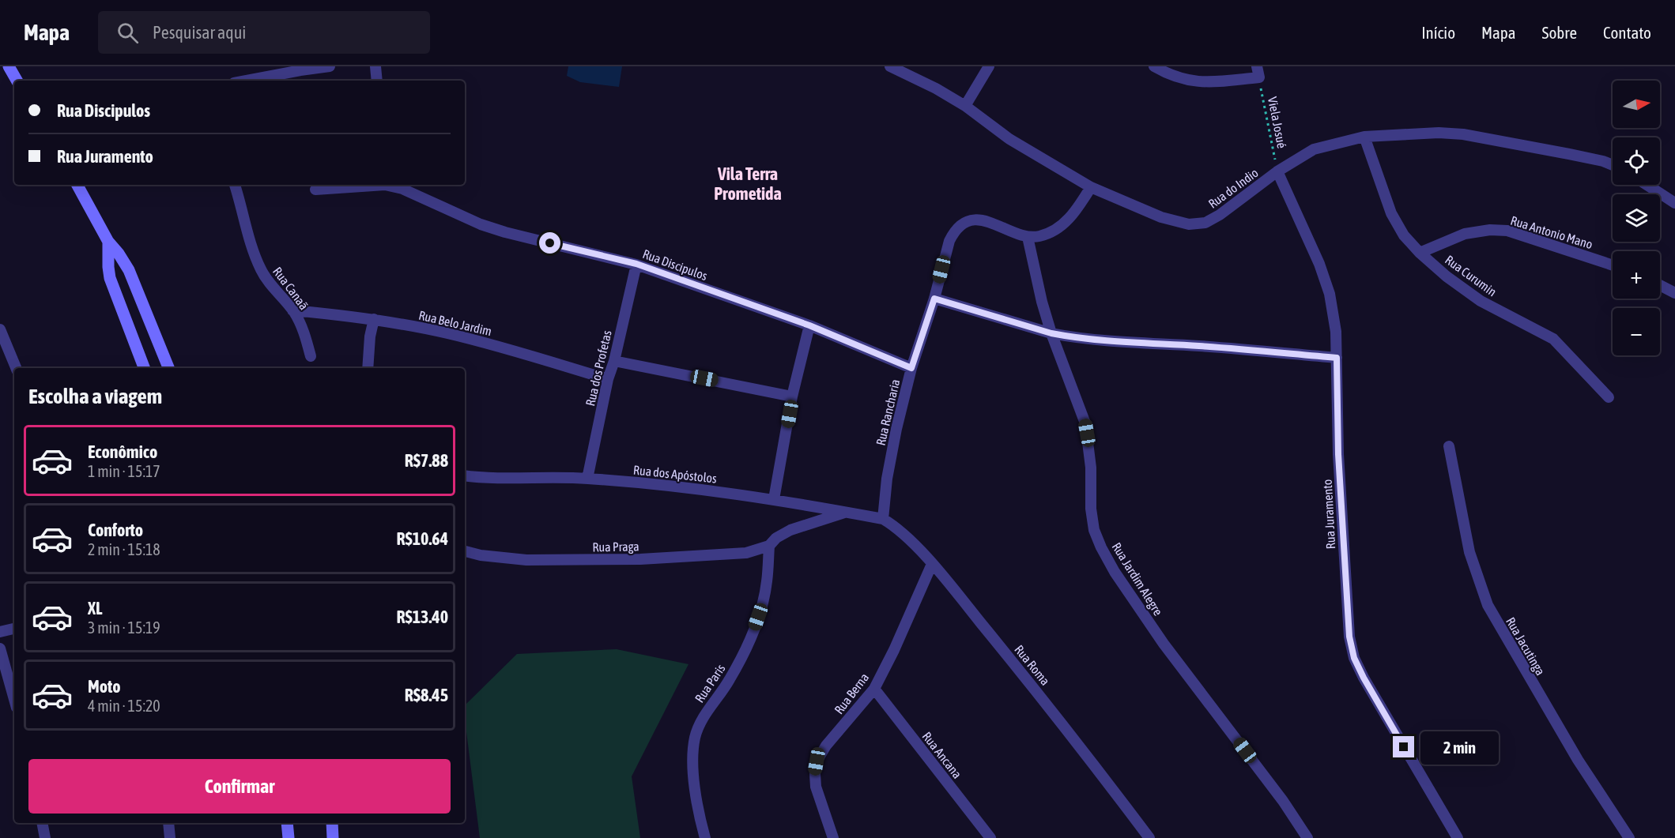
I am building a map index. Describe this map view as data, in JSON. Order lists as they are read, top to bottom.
{
  "streets": {
    "street": [
      "Rua do Indio",
      "Rua Antonio Mano",
      "Rua Discipulos",
      "Rua Curumin",
      "Rua Canaã",
      "Rua Belo Jardim",
      "Rua dos Profetas",
      "Rua Rancharia",
      "Rua dos Apóstolos",
      "Rua Juramento",
      "Rua Praga",
      "Rua Jardim Alegre",
      "Rua Jacutinga",
      "Rua Roma",
      "Rua Paris",
      "Rua Berna",
      "Rua Ancana"
    ],
    "path": ["Viela Josué"]
  },
  "crossings": [
    ["Viela Josué", "Rua do Indio"],
    ["Viela Josué", "Rua Juramento"],
    ["Rua do Indio", "Rua Curumin"],
    ["Rua do Indio", "Rua Juramento"],
    ["Rua Antonio Mano", "Rua Curumin"],
    ["Rua Discipulos", "Rua dos Profetas"],
    ["Rua Discipulos", "Rua Rancharia"],
    ["Rua Canaã", "Rua Belo Jardim"],
    ["Rua Belo Jardim", "Rua dos Profetas"],
    ["Rua dos Profetas", "Rua dos Apóstolos"],
    ["Rua Rancharia", "Rua dos Apóstolos"],
    ["Rua Rancharia", "Rua Jardim Alegre"],
    ["Rua Rancharia", "Rua Roma"],
    ["Rua dos Apóstolos", "Rua Roma"],
    ["Rua Praga", "Rua Paris"],
    ["Rua Roma", "Rua Berna"],
    ["Rua Berna", "Rua Ancana"]
  ],
  "districts": ["Vila Terra Prometida"],
  "north": "right",
  "page": {
    "header": "Mapa",
    "search": "Pesquisar aqui",
    "nav": [
      "Início",
      "Mapa",
      "Sobre",
      "Contato"
    ],
    "map_buttons": ["+", "−"],
    "banner": ["Rua Discipulos", "Rua Juramento"],
    "heading": "Escolha a viagem",
    "list": [
      {
        "name": "Econômico",
        "note": "1 min · 15:17",
        "value": "R$7.88"
      },
      {
        "name": "Conforto",
        "note": "2 min · 15:18",
        "value": "R$10.64"
      },
      {
        "name": "XL",
        "note": "3 min · 15:19",
        "value": "R$13.40"
      },
      {
        "name": "Moto",
        "note": "4 min · 15:20",
        "value": "R$8.45"
      }
    ],
    "bubble": "2 min",
    "buttons": "Confirmar"
  }
}
